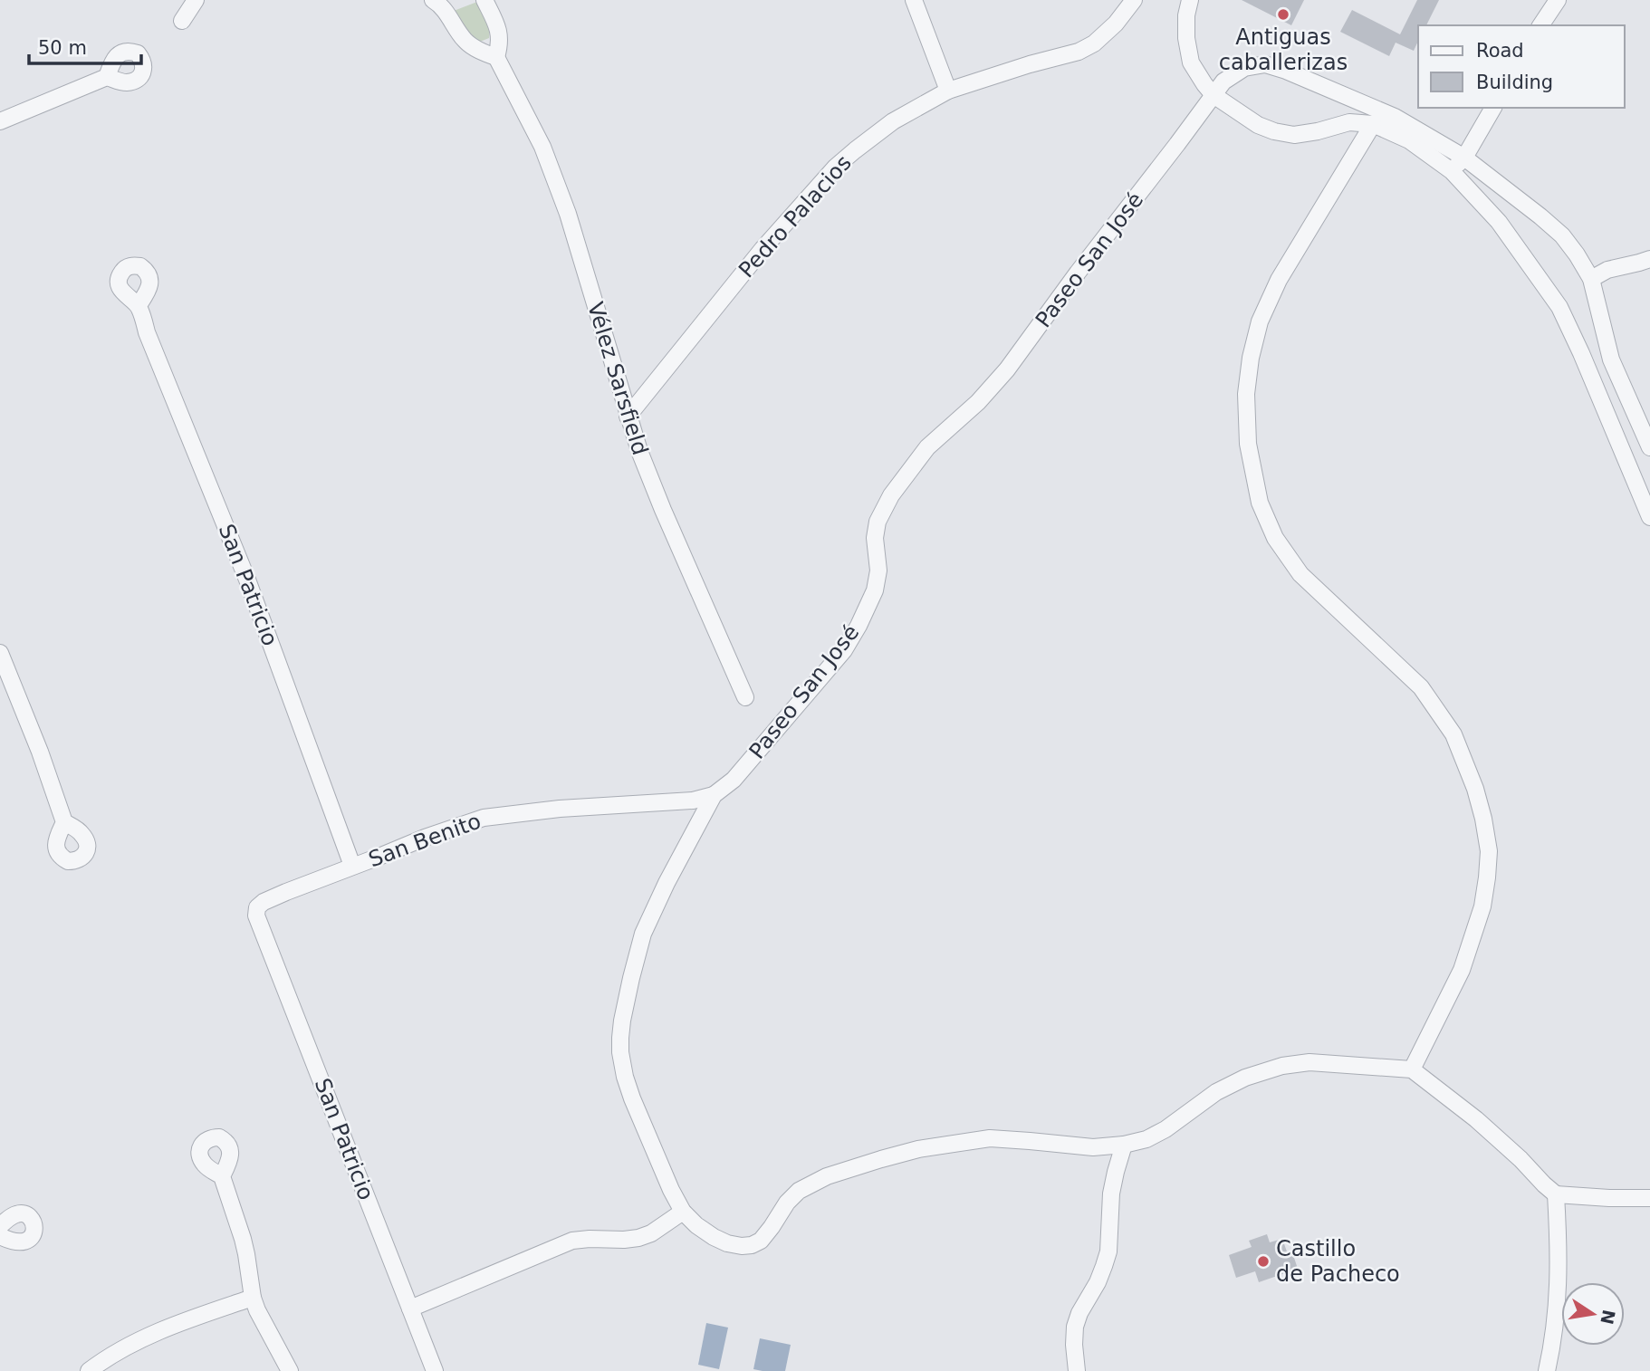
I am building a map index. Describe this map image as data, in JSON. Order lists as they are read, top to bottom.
{
  "streets": {
    "street": [
      "Pedro Palacios",
      "Paseo San José",
      "Vélez Sarsfield",
      "San Patricio",
      "San Benito"
    ]
  },
  "crossings": [
    ["Pedro Palacios", "Vélez Sarsfield"],
    ["Paseo San José", "San Benito"],
    ["San Patricio", "San Benito"]
  ],
  "places": ["Antiguas caballerizas", "Castillo de Pacheco"],
  "legend": ["Road", "Building"],
  "scale_bar": "50 m",
  "north": "right"
}
